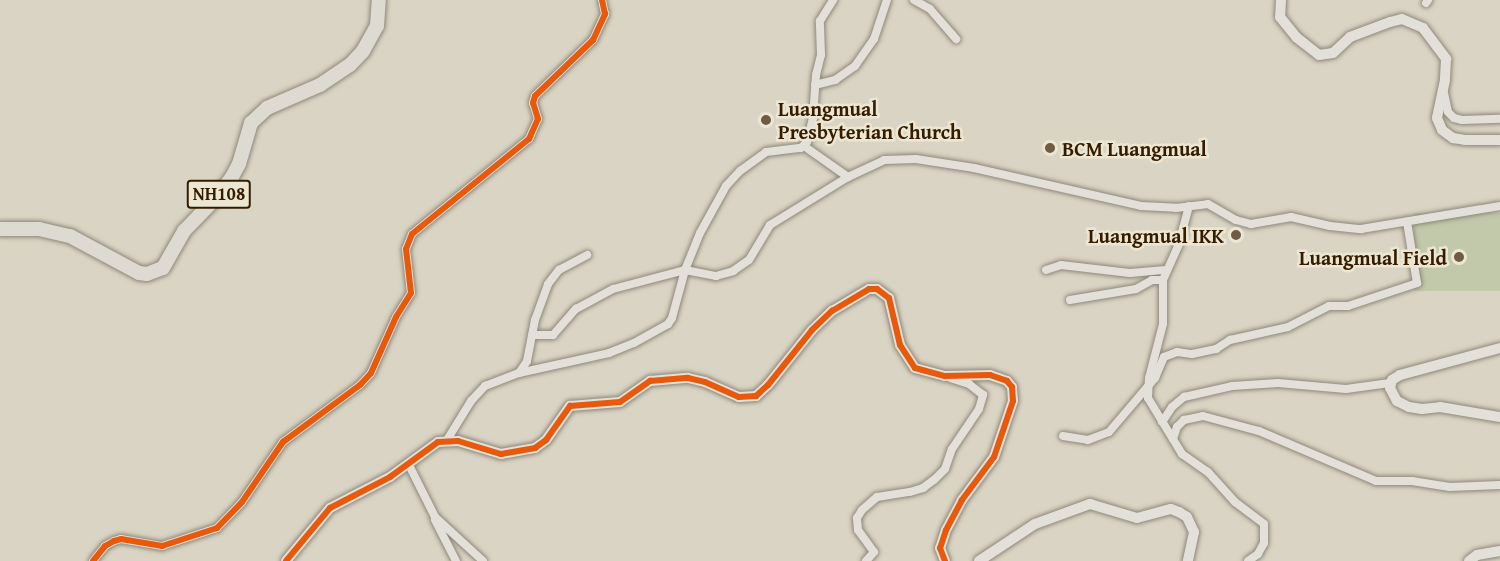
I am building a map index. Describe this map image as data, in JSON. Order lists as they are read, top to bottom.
{
  "streets": {
    "highway": ["NH108"]
  },
  "places": [
    "Luangmual Presbyterian Church",
    "BCM Luangmual",
    "Luangmual IKK",
    "Luangmual Field"
  ]
}
